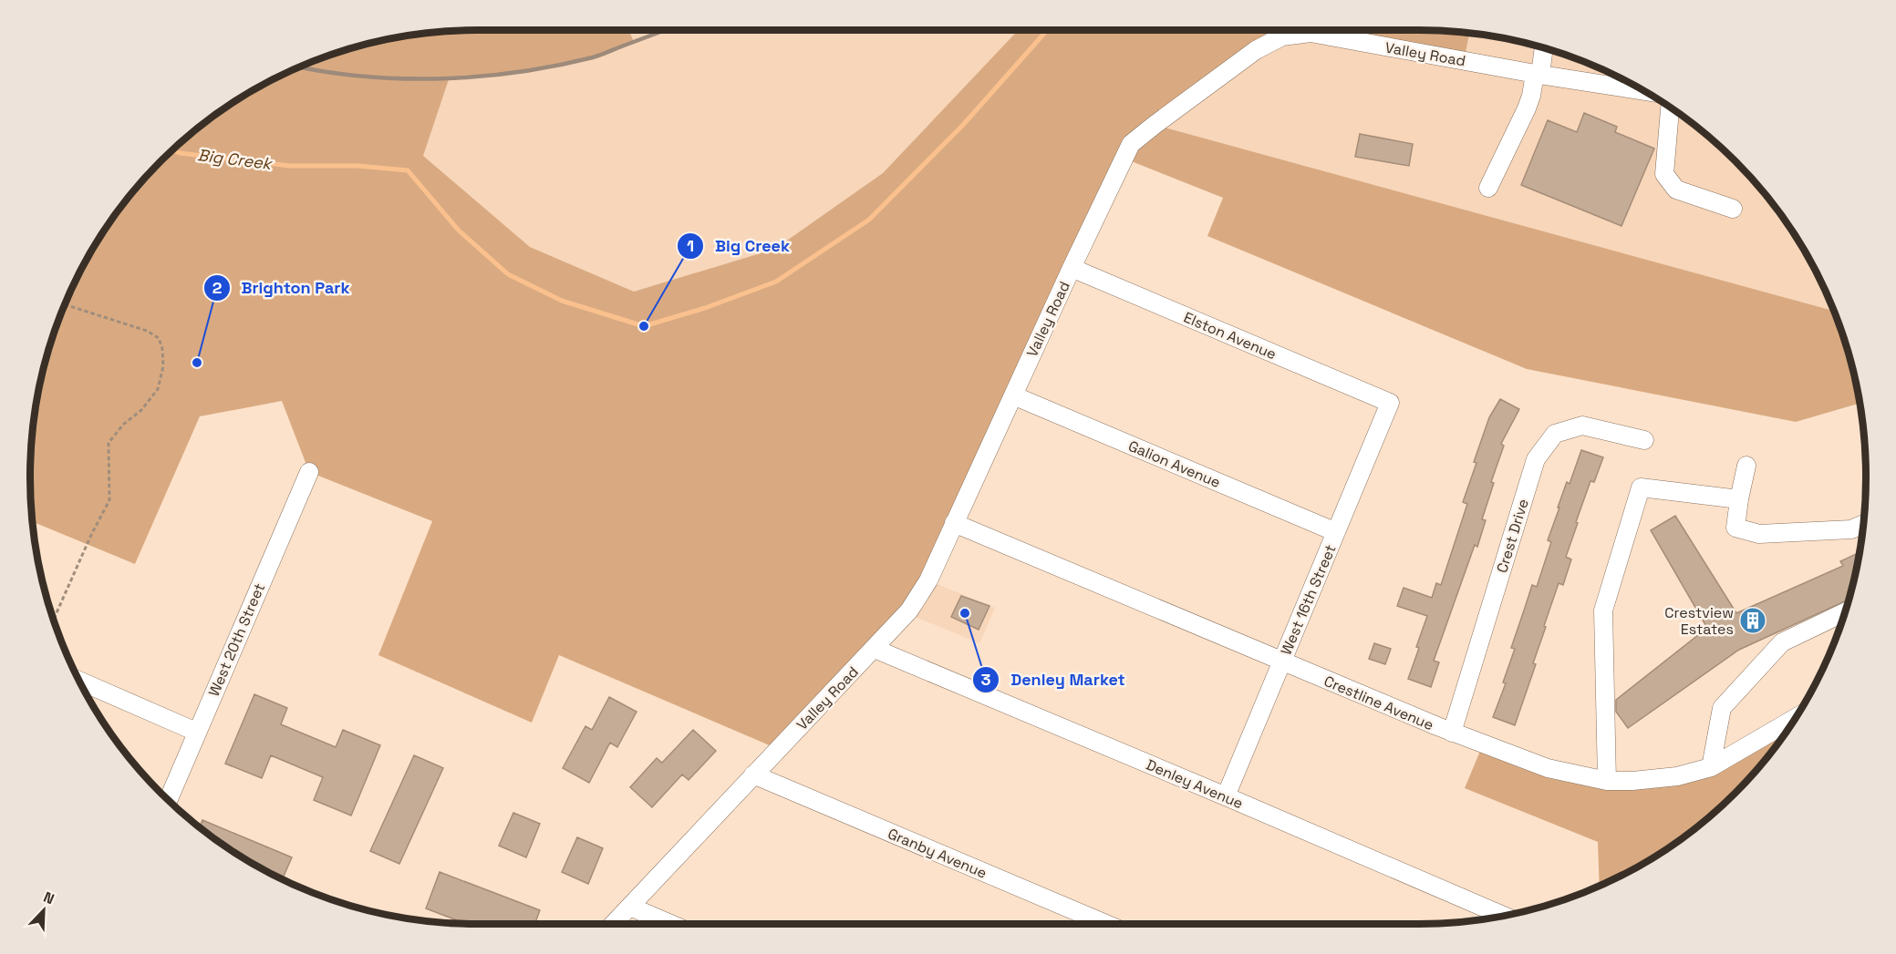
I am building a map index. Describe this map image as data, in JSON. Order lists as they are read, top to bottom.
{
  "streets": {
    "street": [
      "Valley Road",
      "Elston Avenue",
      "Galion Avenue",
      "Crest Drive",
      "West 16th Street",
      "West 20th Street",
      "Crestline Avenue",
      "Denley Avenue",
      "Granby Avenue"
    ]
  },
  "crossings": [
    ["Valley Road", "Elston Avenue"],
    ["Valley Road", "Galion Avenue"],
    ["Valley Road", "Crestline Avenue"],
    ["Valley Road", "Denley Avenue"],
    ["Valley Road", "Granby Avenue"],
    ["Elston Avenue", "West 16th Street"],
    ["Galion Avenue", "West 16th Street"],
    ["Crest Drive", "Crestline Avenue"],
    ["West 16th Street", "Crestline Avenue"],
    ["West 16th Street", "Denley Avenue"]
  ],
  "water": ["Big Creek"],
  "places": {
    "other": ["Big Creek", "Brighton Park", "Denley Market"],
    "building": ["Crestview Estates"]
  },
  "north": "top right"
}
